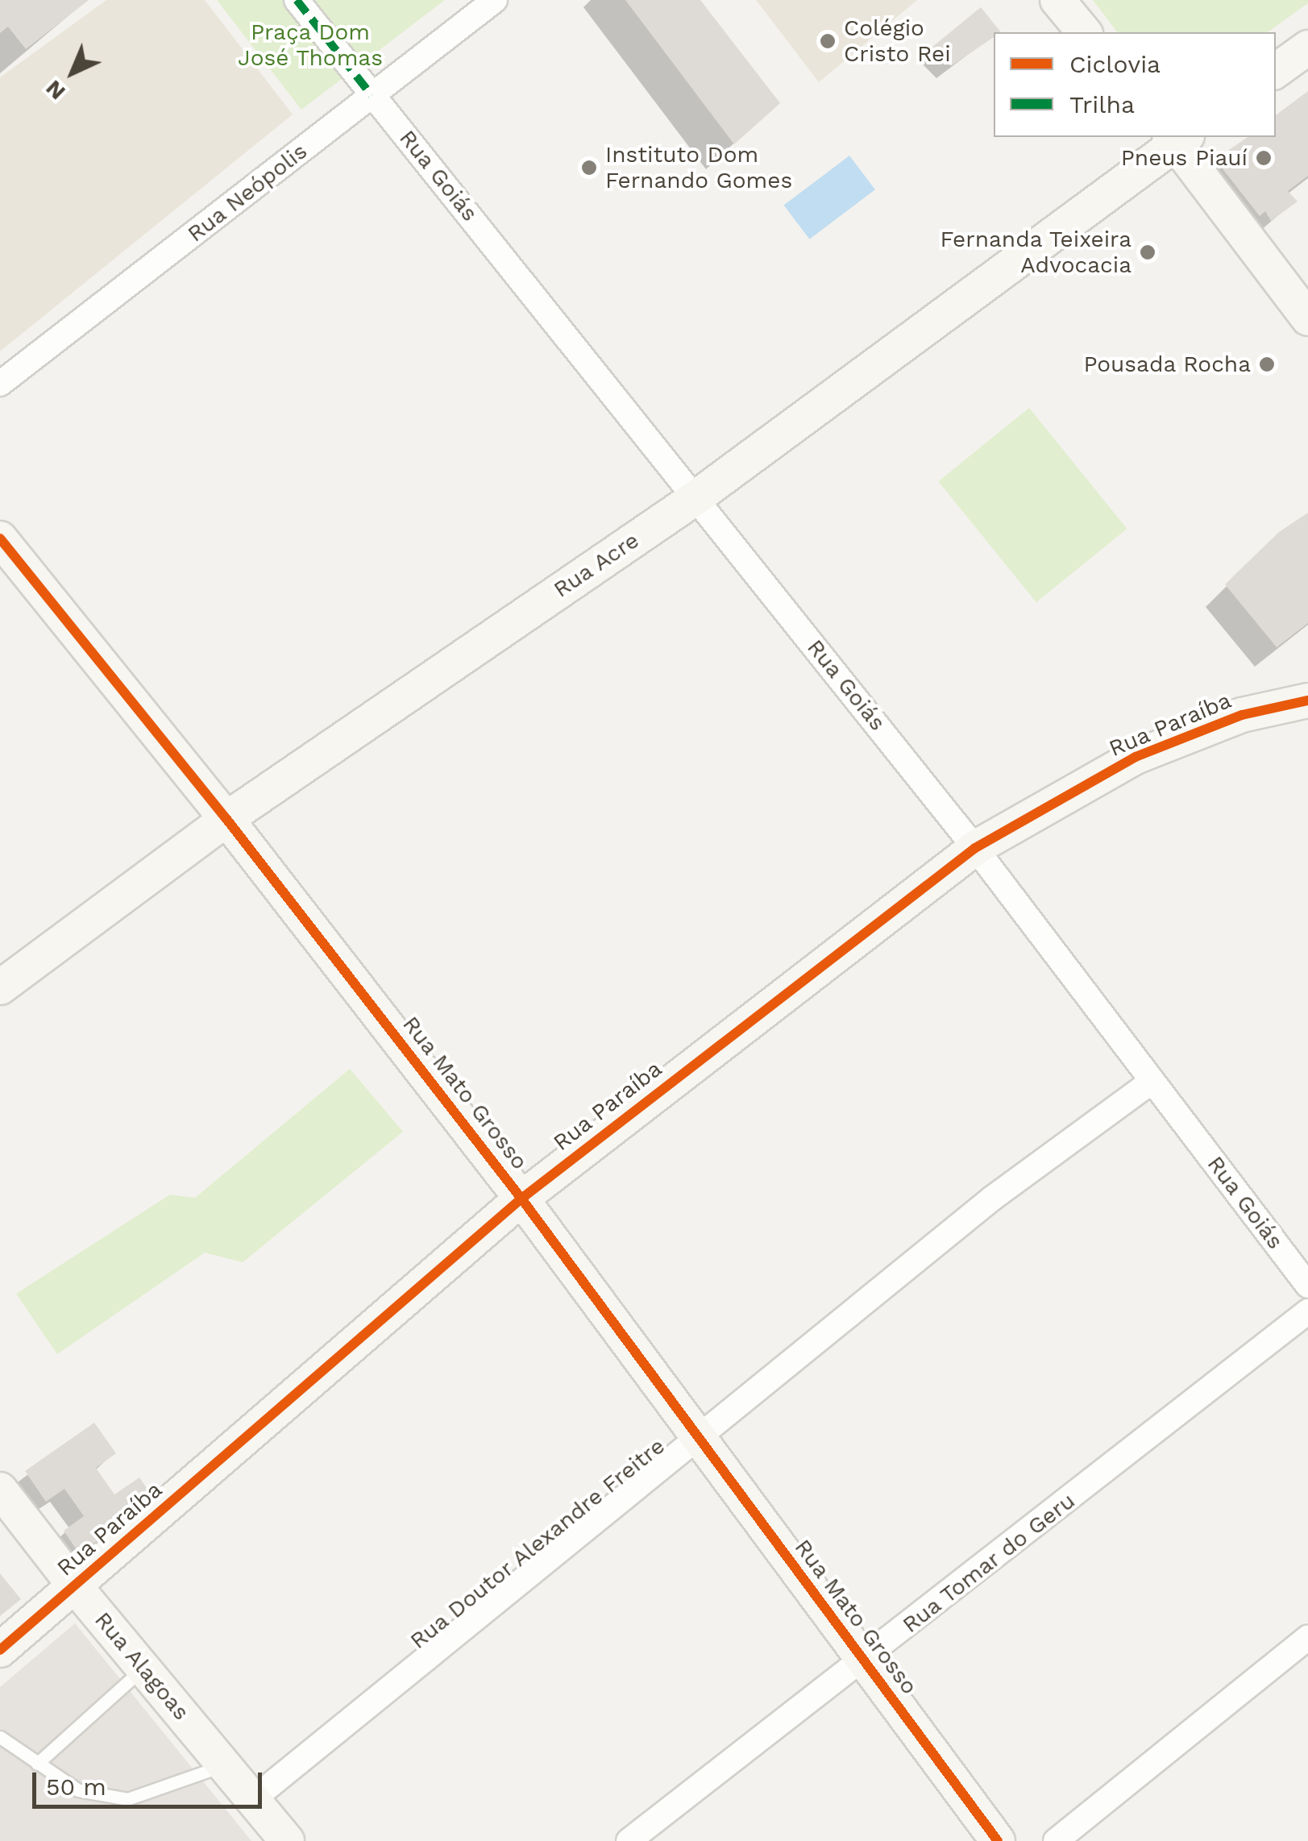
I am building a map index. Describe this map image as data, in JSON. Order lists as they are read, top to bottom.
{
  "streets": {
    "street": [
      "Rua Goiás",
      "Rua Neópolis",
      "Rua Acre",
      "Rua Paraíba",
      "Rua Mato Grosso",
      "Rua Doutor Alexandre Freitre",
      "Rua Tomar do Geru",
      "Rua Alagoas"
    ]
  },
  "crossings": [
    ["Rua Goiás", "Rua Neópolis"],
    ["Rua Goiás", "Rua Acre"],
    ["Rua Goiás", "Rua Paraíba"],
    ["Rua Goiás", "Rua Doutor Alexandre Freitre"],
    ["Rua Acre", "Rua Mato Grosso"],
    ["Rua Paraíba", "Rua Mato Grosso"],
    ["Rua Paraíba", "Rua Alagoas"],
    ["Rua Mato Grosso", "Rua Doutor Alexandre Freitre"],
    ["Rua Mato Grosso", "Rua Tomar do Geru"],
    ["Rua Doutor Alexandre Freitre", "Rua Alagoas"]
  ],
  "parks": ["Praça Dom José Thomas"],
  "places": [
    "Colégio Cristo Rei",
    "Pneus Piauí",
    "Instituto Dom Fernando Gomes",
    "Fernanda Teixeira Advocacia",
    "Pousada Rocha"
  ],
  "legend": ["Ciclovia", "Trilha"],
  "scale_bar": "50 m",
  "north": "bottom left"
}
